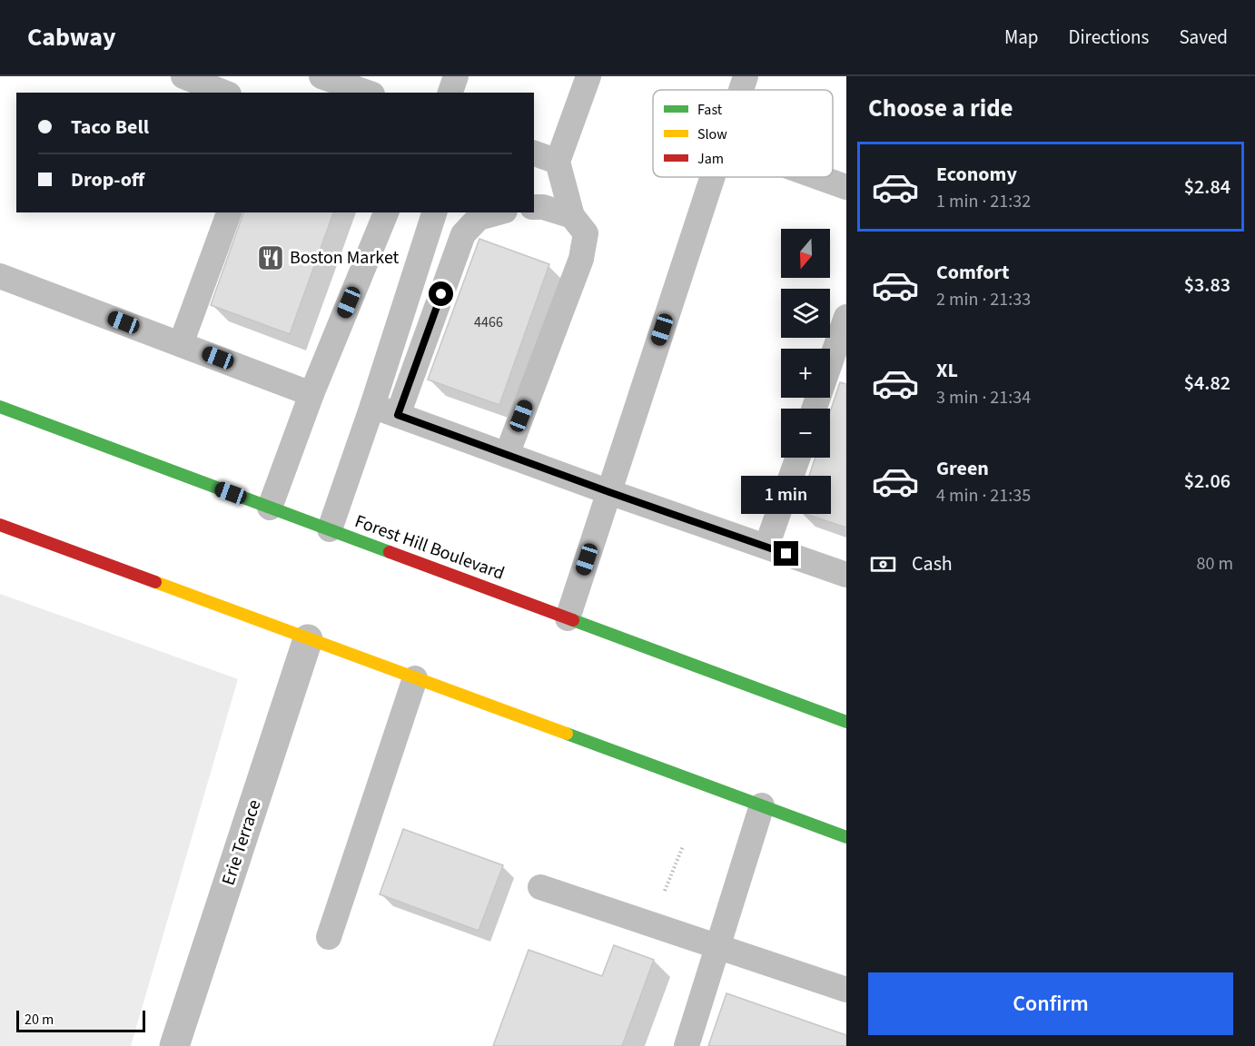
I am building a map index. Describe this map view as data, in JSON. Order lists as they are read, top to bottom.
{
  "streets": {
    "main road": ["Forest Hill Boulevard"],
    "street": ["Erie Terrace"]
  },
  "places": {
    "restaurant": ["Boston Market"]
  },
  "house_numbers": ["4466"],
  "legend": ["Fast", "Slow", "Jam"],
  "scale_bar": "20 m",
  "north": "bottom",
  "page": {
    "header": "Cabway",
    "nav": ["Map", "Directions", "Saved"],
    "heading": "Choose a ride",
    "banner": ["Taco Bell", "Drop-off"],
    "list": [
      {
        "name": "Economy",
        "note": "1 min · 21:32",
        "value": "$2.84"
      },
      {
        "name": "Comfort",
        "note": "2 min · 21:33",
        "value": "$3.83"
      },
      {
        "name": "XL",
        "note": "3 min · 21:34",
        "value": "$4.82"
      },
      {
        "name": "Green",
        "note": "4 min · 21:35",
        "value": "$2.06"
      }
    ],
    "map_buttons": ["+", "−"],
    "bubble": "1 min",
    "pay": ["Cash", "80 m"],
    "buttons": "Confirm",
    "scale": "20 m"
  }
}
